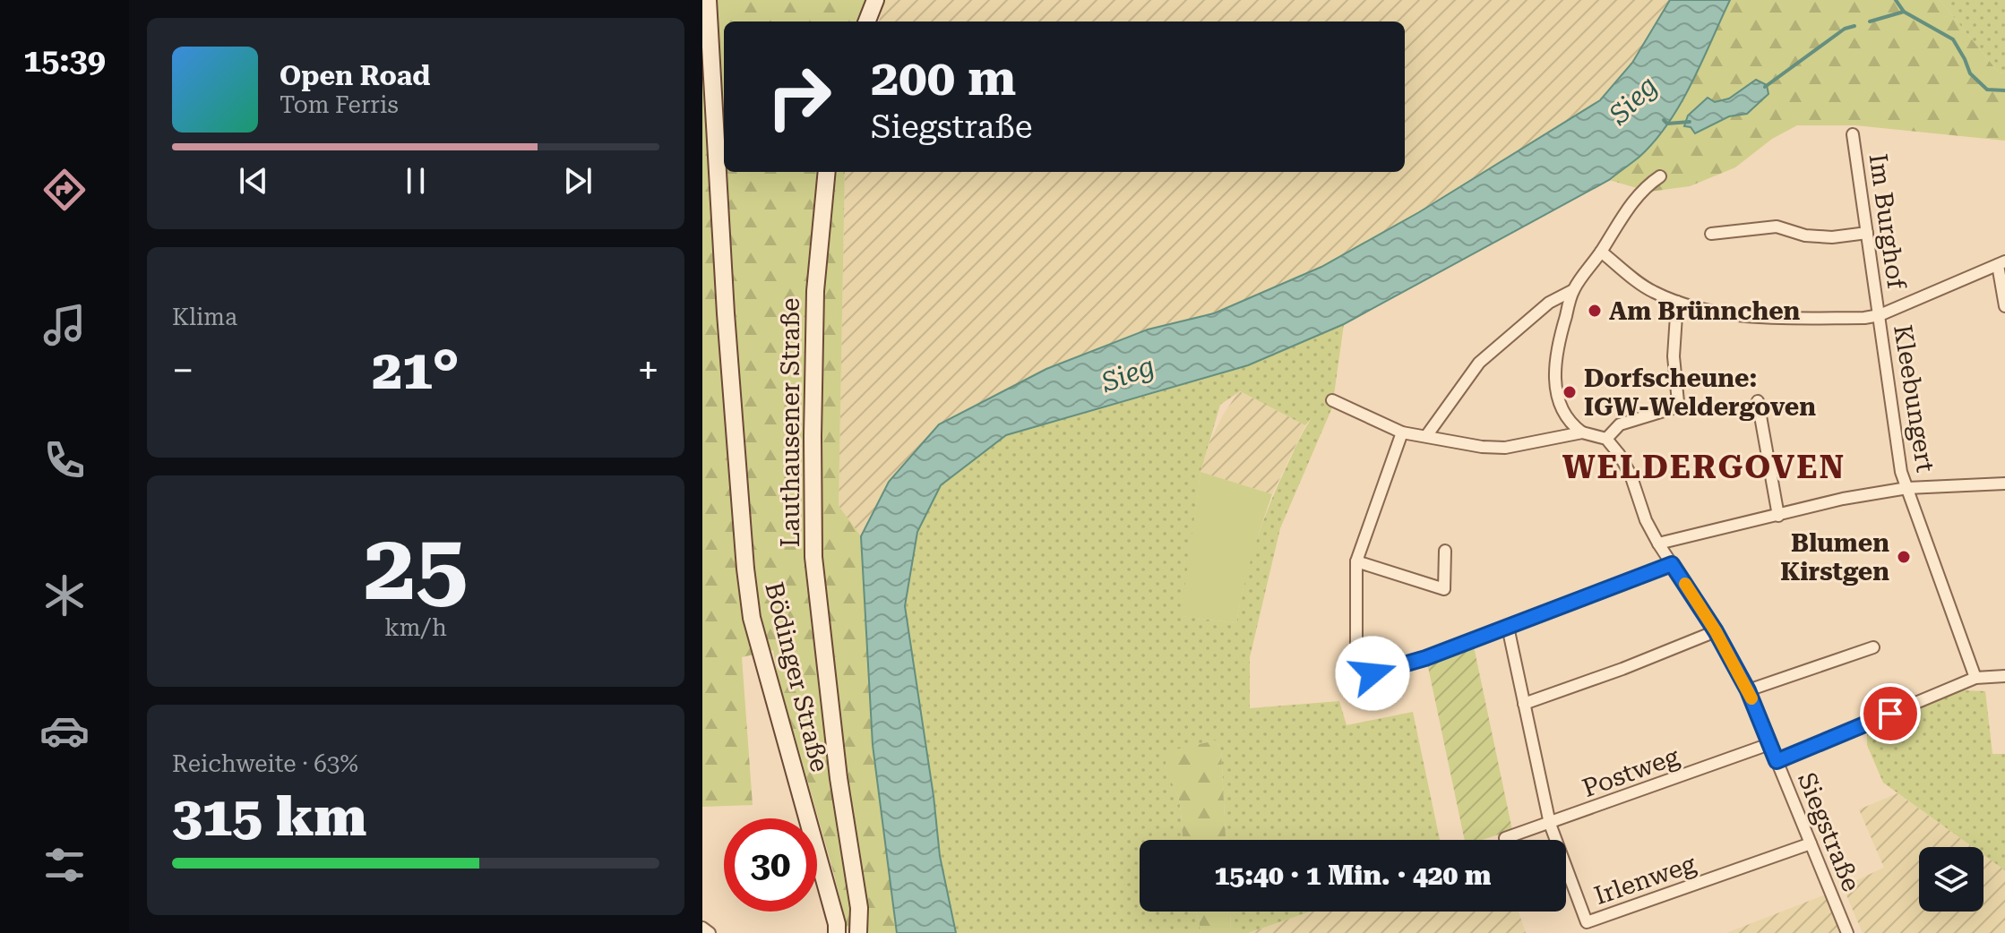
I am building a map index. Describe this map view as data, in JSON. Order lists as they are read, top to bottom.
{
  "streets": {
    "street": [
      "Im Burghof",
      "Kleebungert",
      "Lauthausener Straße",
      "Bödinger Straße",
      "Postweg",
      "Siegstraße",
      "Irlenweg"
    ]
  },
  "crossings": [
    ["Im Burghof", "Kleebungert"],
    ["Postweg", "Siegstraße"],
    ["Postweg", "Irlenweg"],
    ["Siegstraße", "Irlenweg"]
  ],
  "districts": ["WELDERGOVEN"],
  "water": ["Sieg"],
  "places": ["Am Brünnchen", "Dorfscheune: IGW-Weldergoven", "Blumen Kirstgen"],
  "page": {
    "tabs": "15:39",
    "turn": ["200 m", "Siegstraße"],
    "song": ["Open Road", "Tom Ferris"],
    "tile": [
      "Klima",
      ["25", "km/h"],
      ["Reichweite · 63%", "315 km"]
    ],
    "heat": ["−", "21°", "+"],
    "limit": "30",
    "trip": "15:40 · 1 Min. · 420 m"
  }
}
